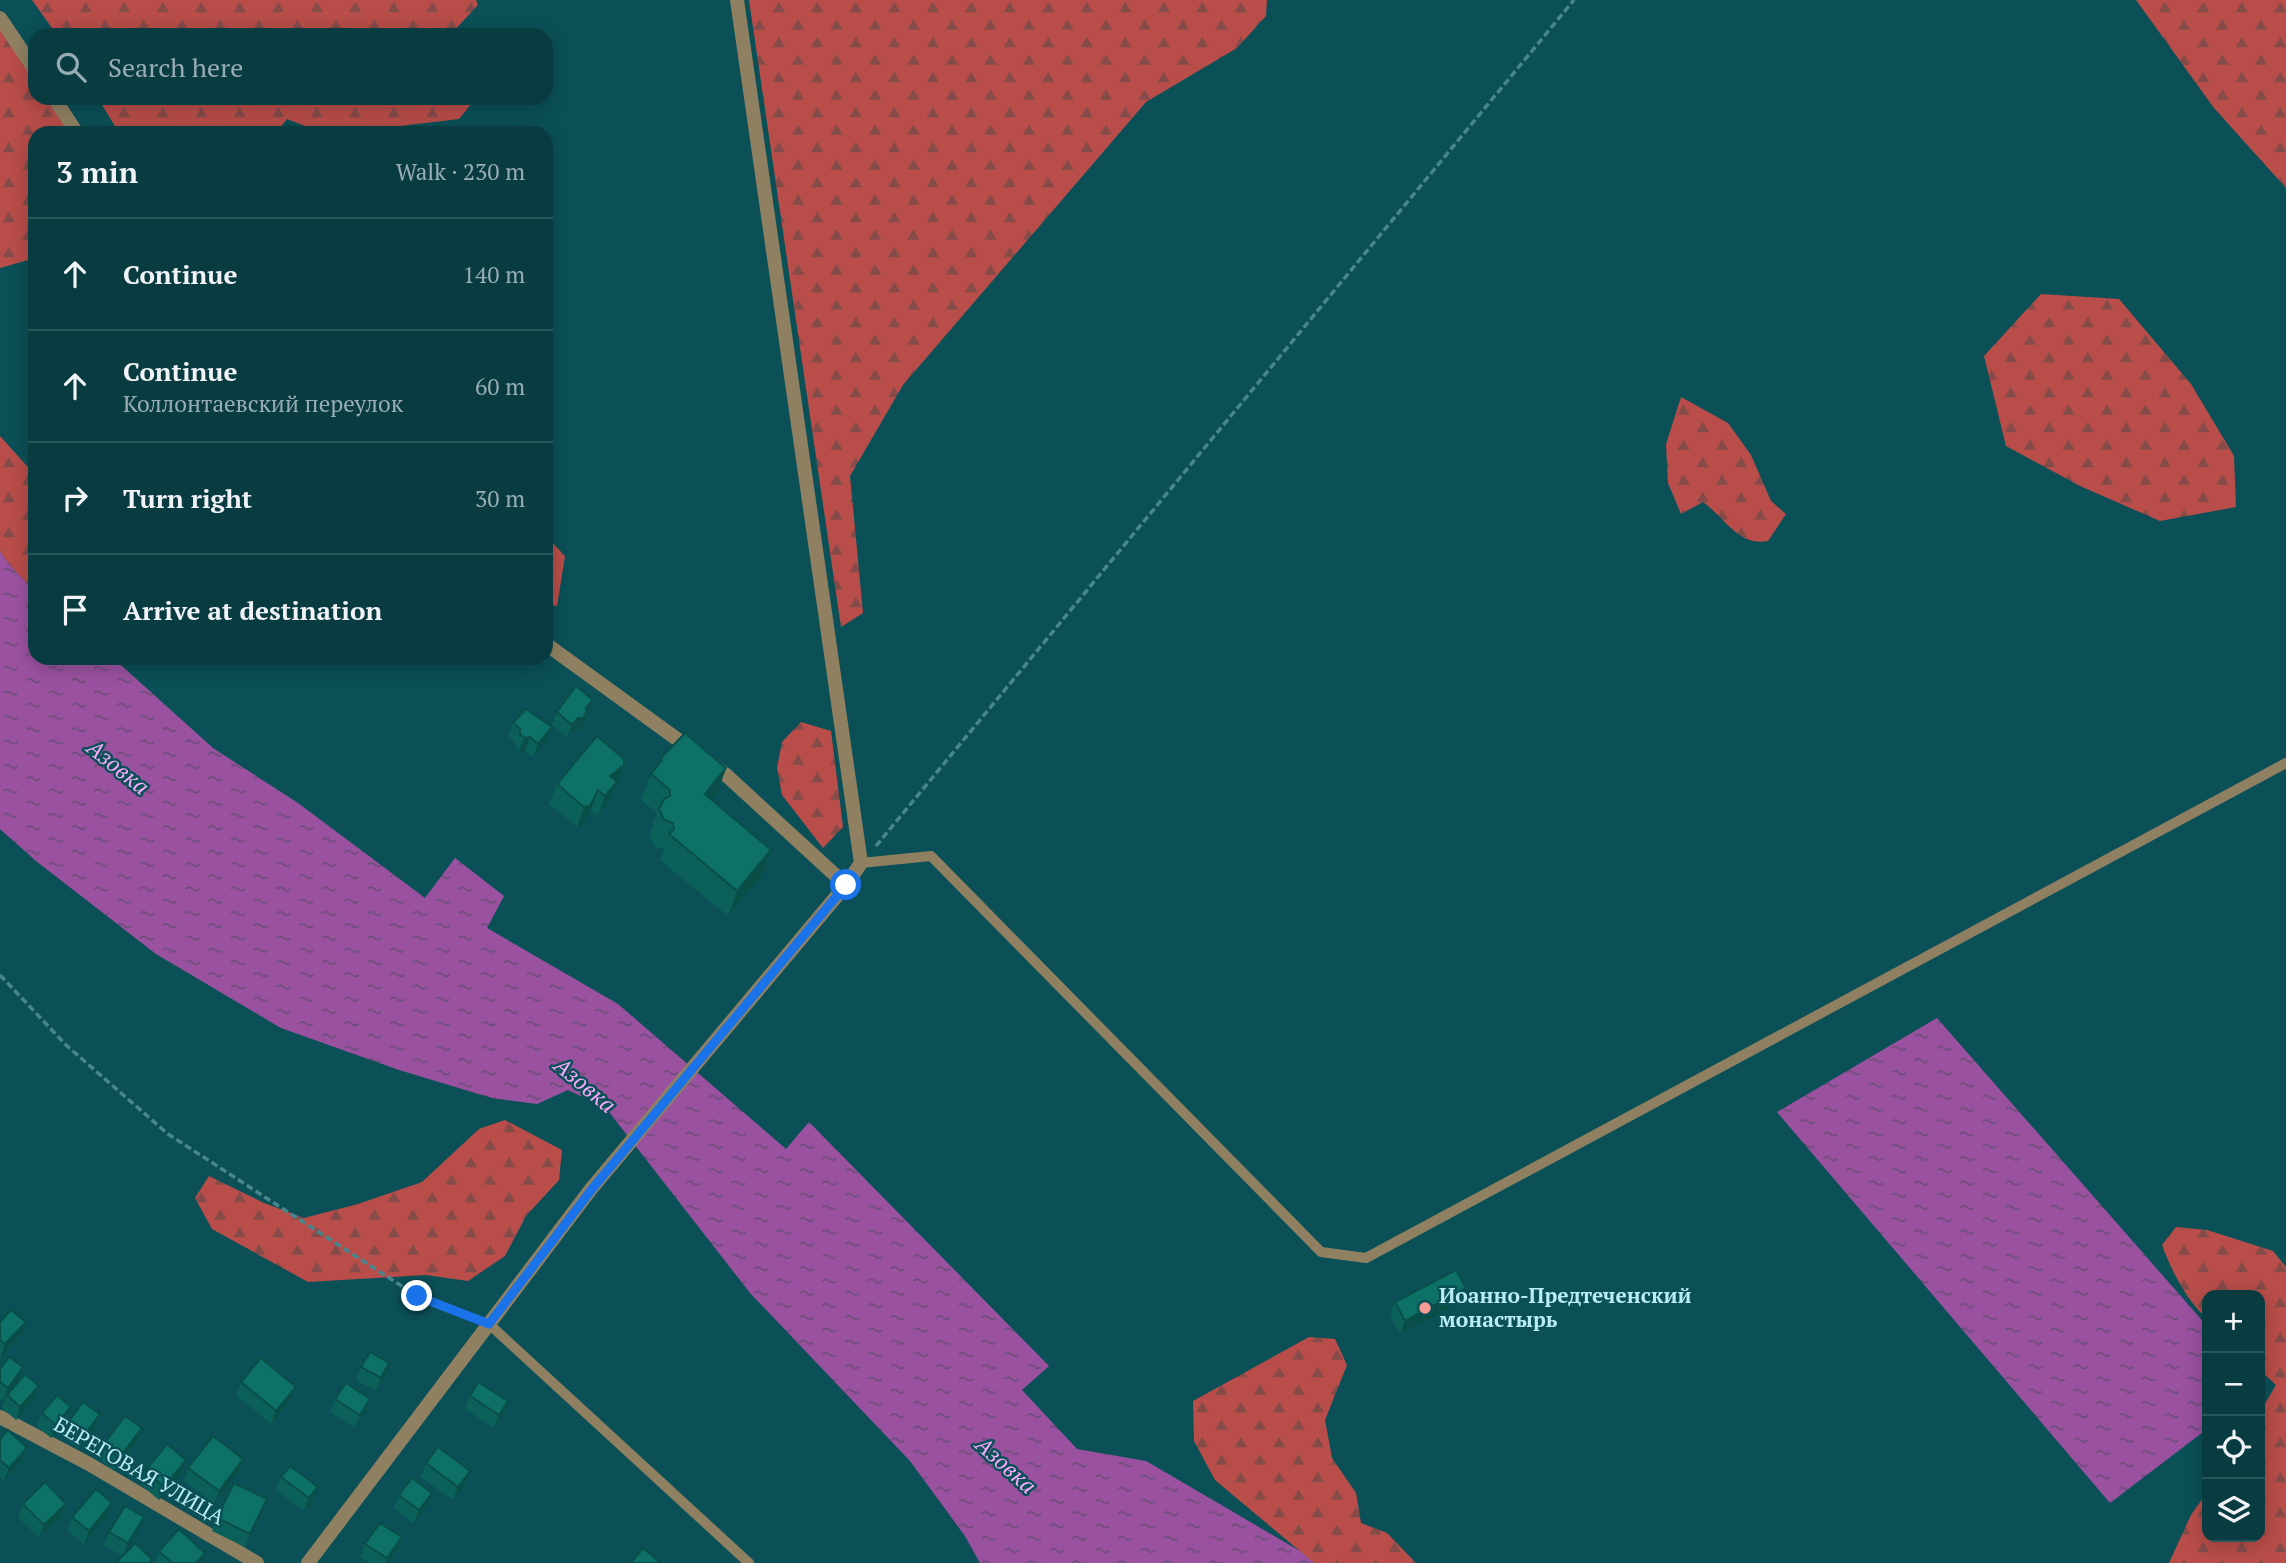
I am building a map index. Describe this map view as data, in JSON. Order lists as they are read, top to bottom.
{
  "streets": {
    "street": ["БЕРЕГОВАЯ УЛИЦА"]
  },
  "water": ["Азовка"],
  "places": ["Иоанно-Предтеченский монастырь"],
  "page": {
    "search": "Search here",
    "heading": ["3 min", "Walk · 230 m"],
    "list": [
      ["Continue", "140 m"],
      ["Continue", "Коллонтаевский переулок", "60 m"],
      ["Turn right", "30 m"],
      "Arrive at destination"
    ],
    "map_buttons": ["+", "−"]
  }
}
